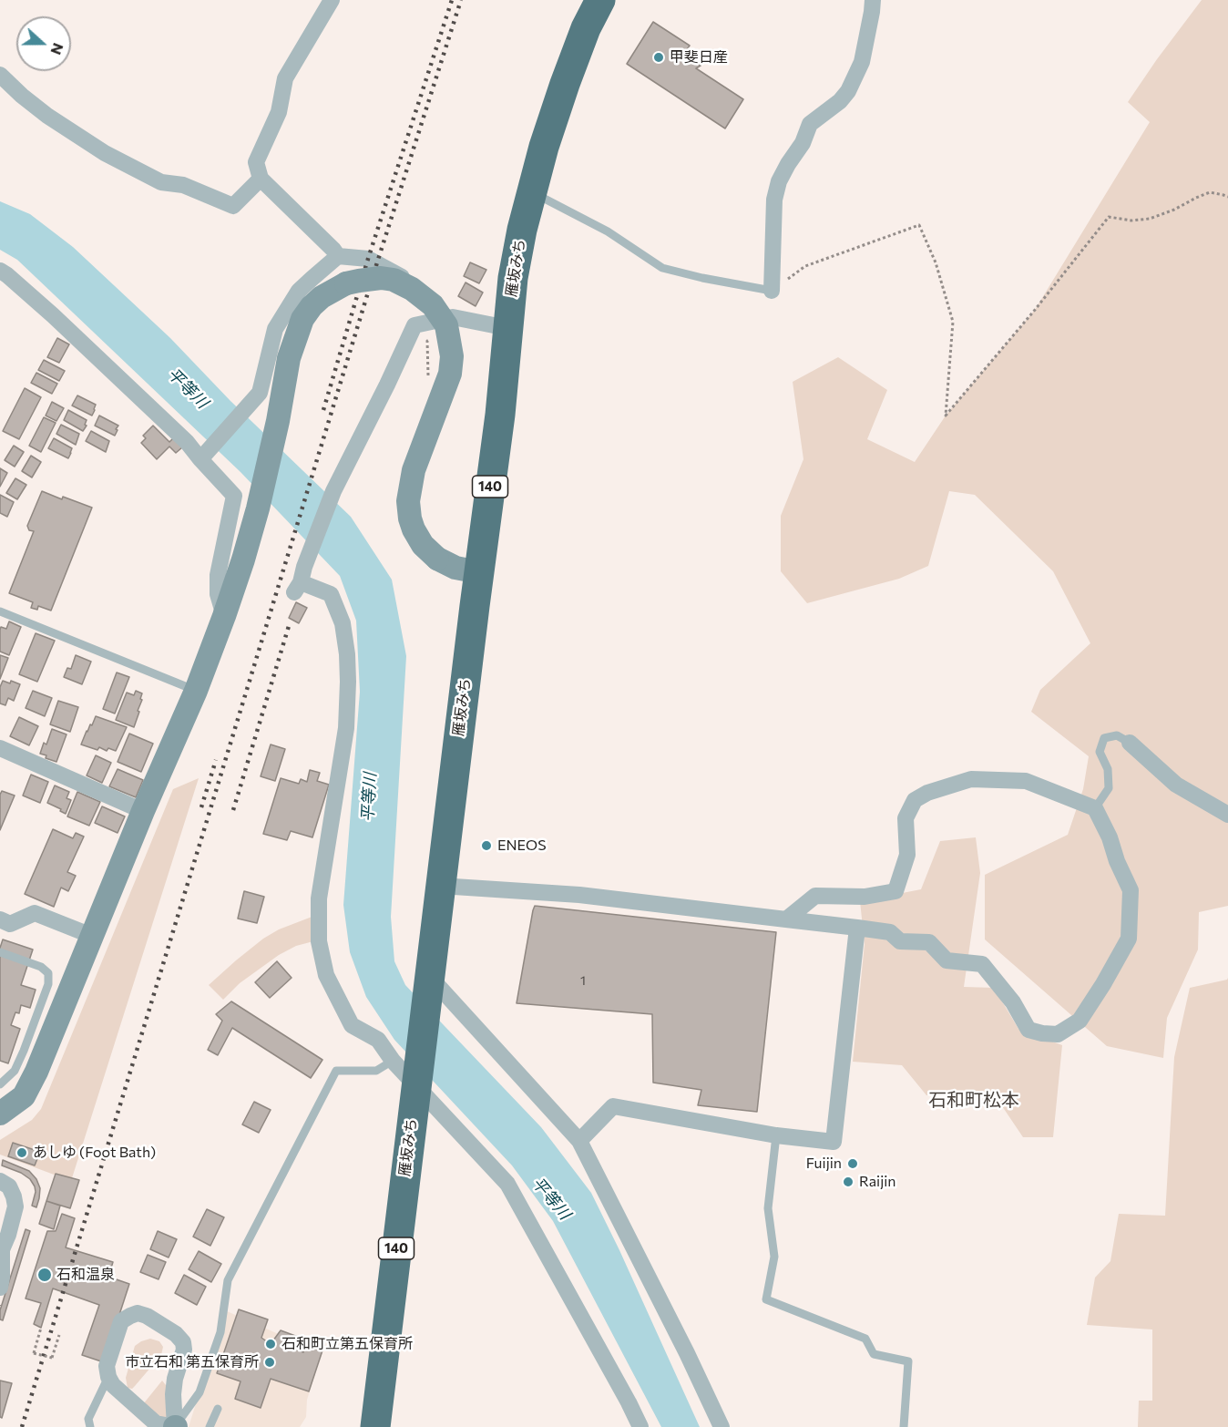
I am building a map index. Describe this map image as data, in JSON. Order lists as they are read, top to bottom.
{
  "streets": {
    "highway": ["雁坂みち", "140"]
  },
  "districts": ["石和町松本"],
  "water": ["平等川"],
  "places": [
    "甲斐日産",
    "ENEOS",
    "あしゆ (Foot Bath)",
    "Fuijin",
    "Raijin",
    "石和温泉",
    "石和町立第五保育所",
    "市立石和 第五保育所"
  ],
  "house_numbers": ["1"],
  "north": "right"
}
